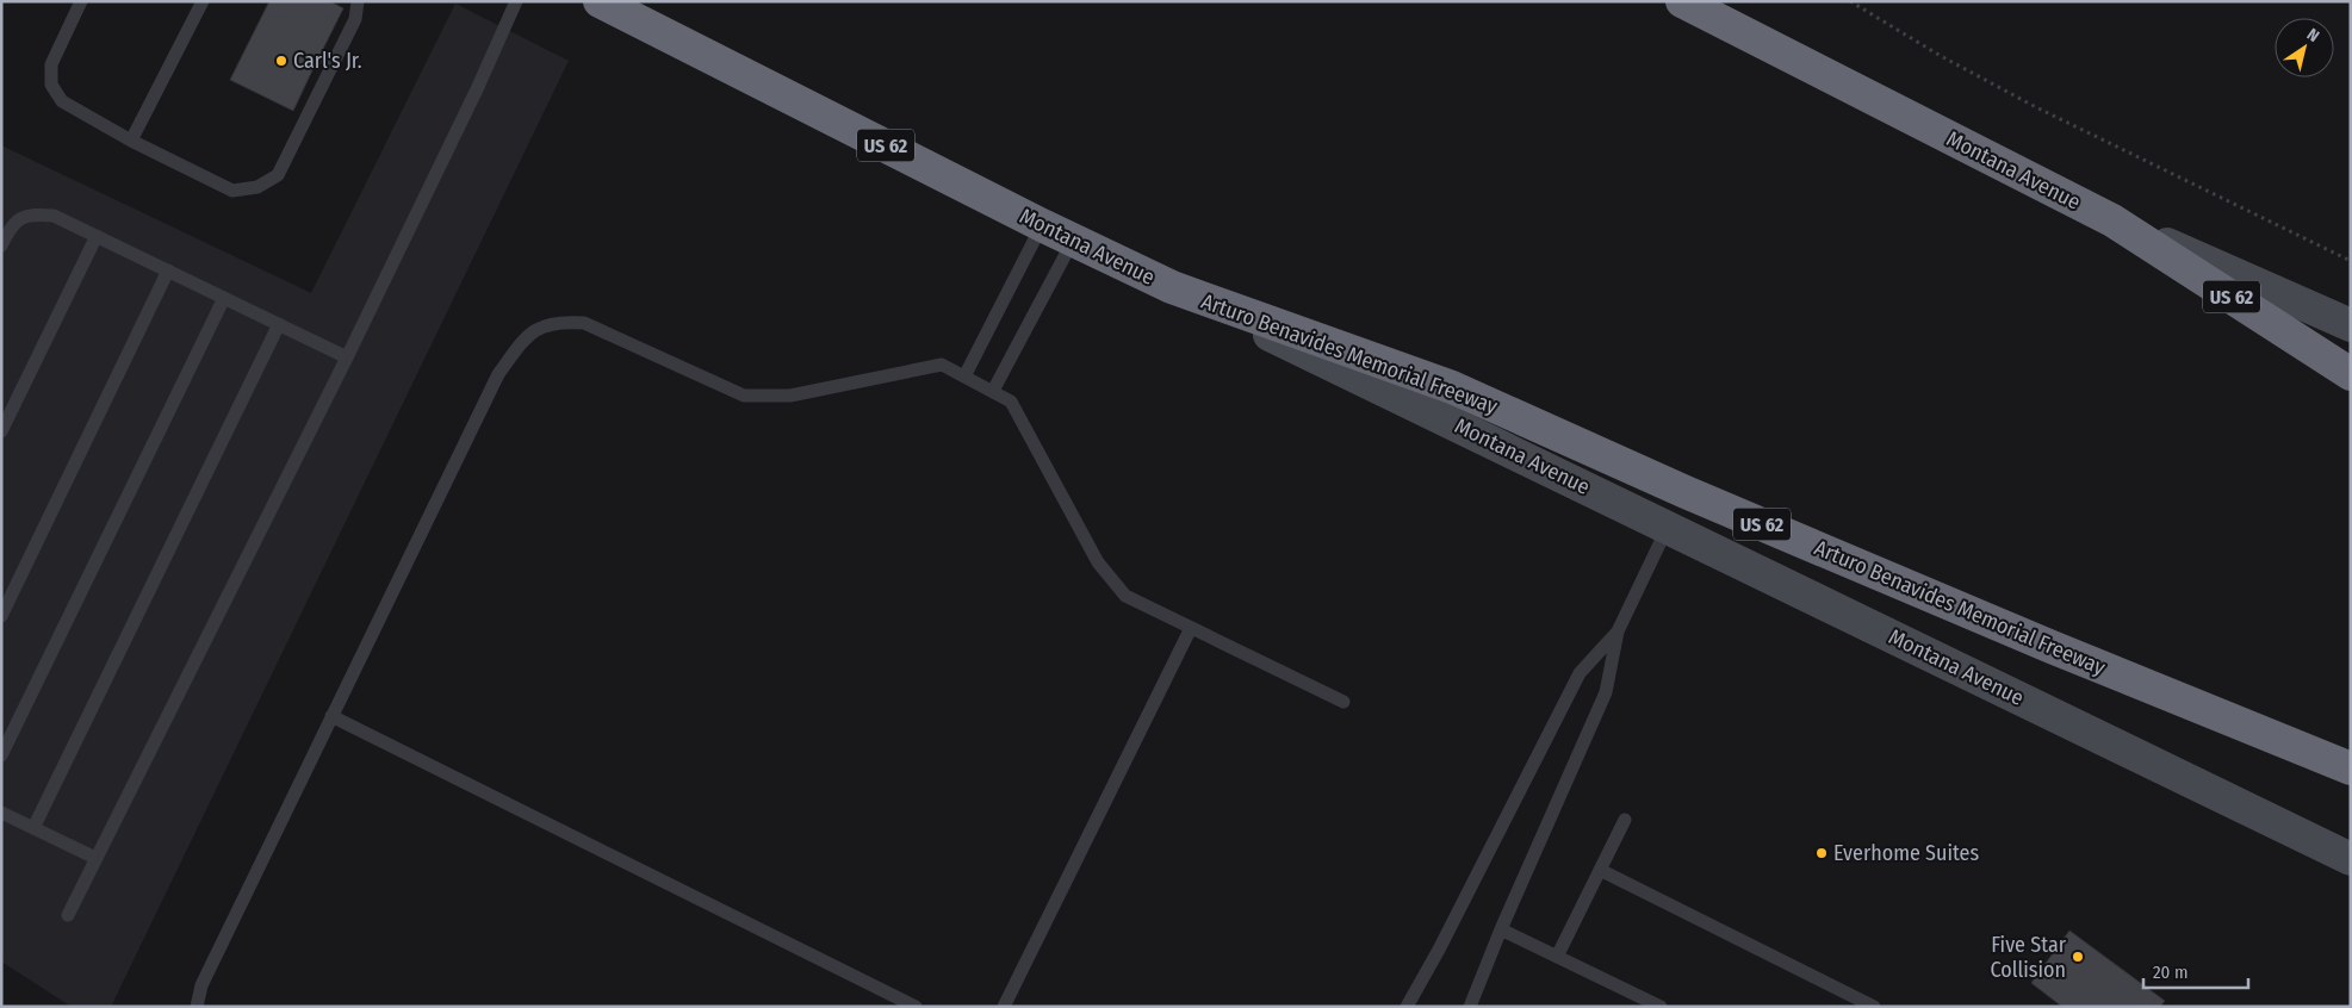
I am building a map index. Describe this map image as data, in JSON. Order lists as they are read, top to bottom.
{
  "streets": {
    "highway": ["US 62", "Montana Avenue", "Arturo Benavides Memorial Freeway"]
  },
  "crossings": [
    ["US 62", "Montana Avenue"],
    ["Montana Avenue", "Arturo Benavides Memorial Freeway"]
  ],
  "places": ["Carl's Jr.", "Everhome Suites", "Five Star Collision"],
  "scale_bar": "20 m",
  "north": "top right"
}
